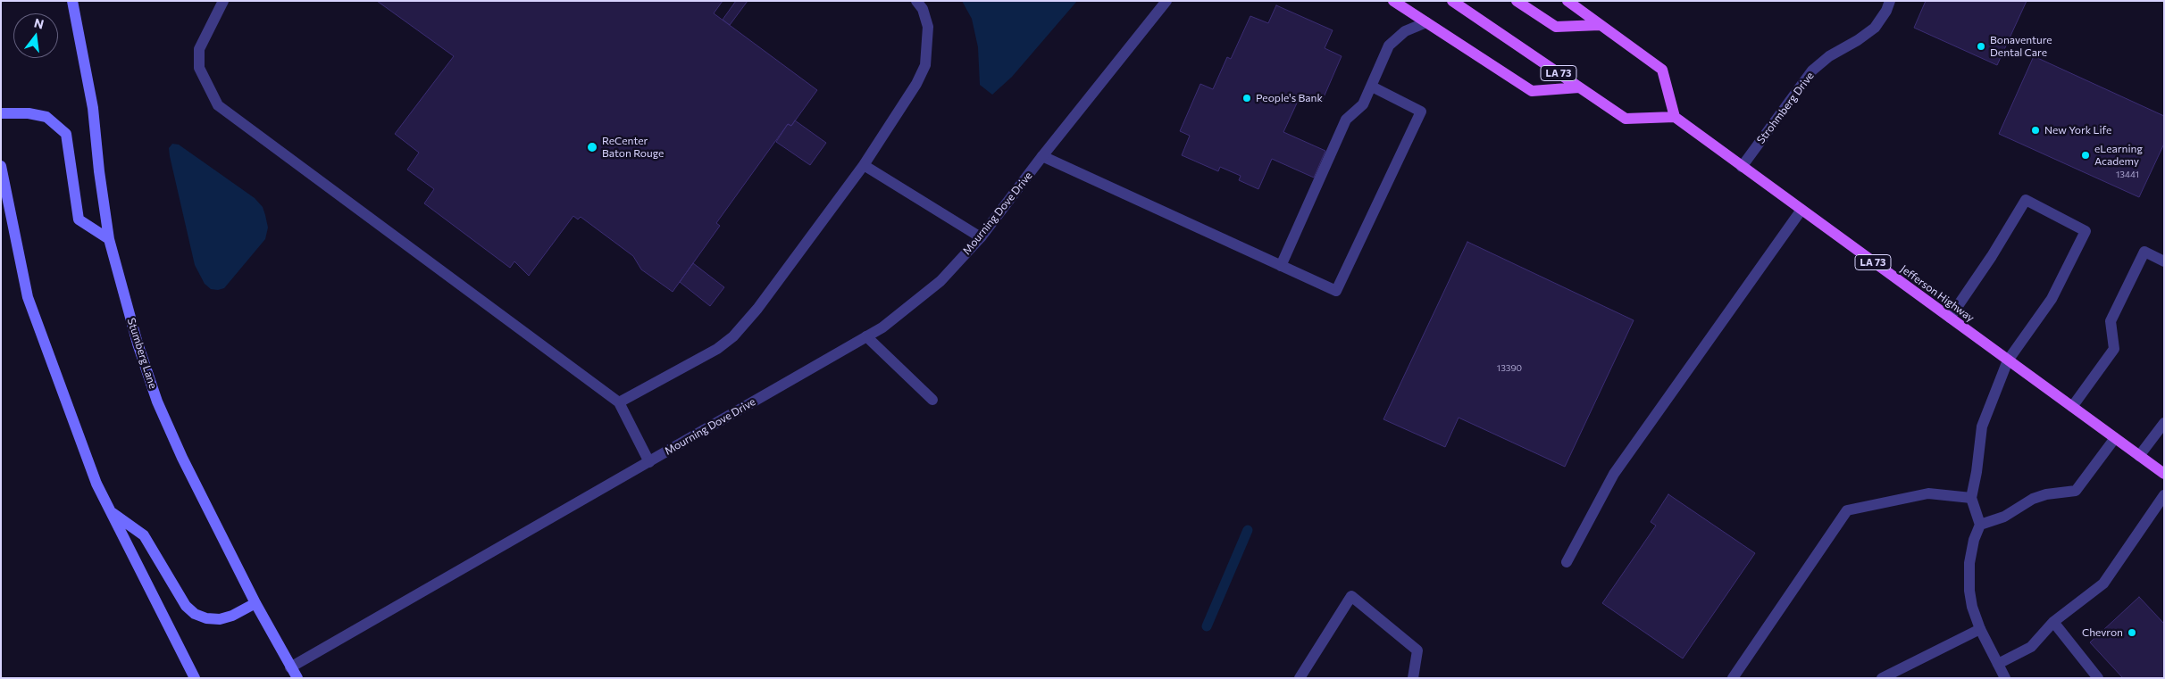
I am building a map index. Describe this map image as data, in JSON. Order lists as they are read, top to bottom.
{
  "streets": {
    "main road": ["LA 73", "Jefferson Highway", "Stumberg Lane"],
    "street": ["Strohmberg Drive", "Mourning Dove Drive"]
  },
  "crossings": [
    ["LA 73", "Jefferson Highway"],
    ["Strohmberg Drive", "Jefferson Highway"],
    ["Mourning Dove Drive", "Stumberg Lane"]
  ],
  "places": [
    "Bonaventure Dental Care",
    "People's Bank",
    "New York Life",
    "ReCenter Baton Rouge",
    "eLearning Academy",
    "Chevron"
  ],
  "house_numbers": ["13441", "13390"],
  "north": "top"
}
